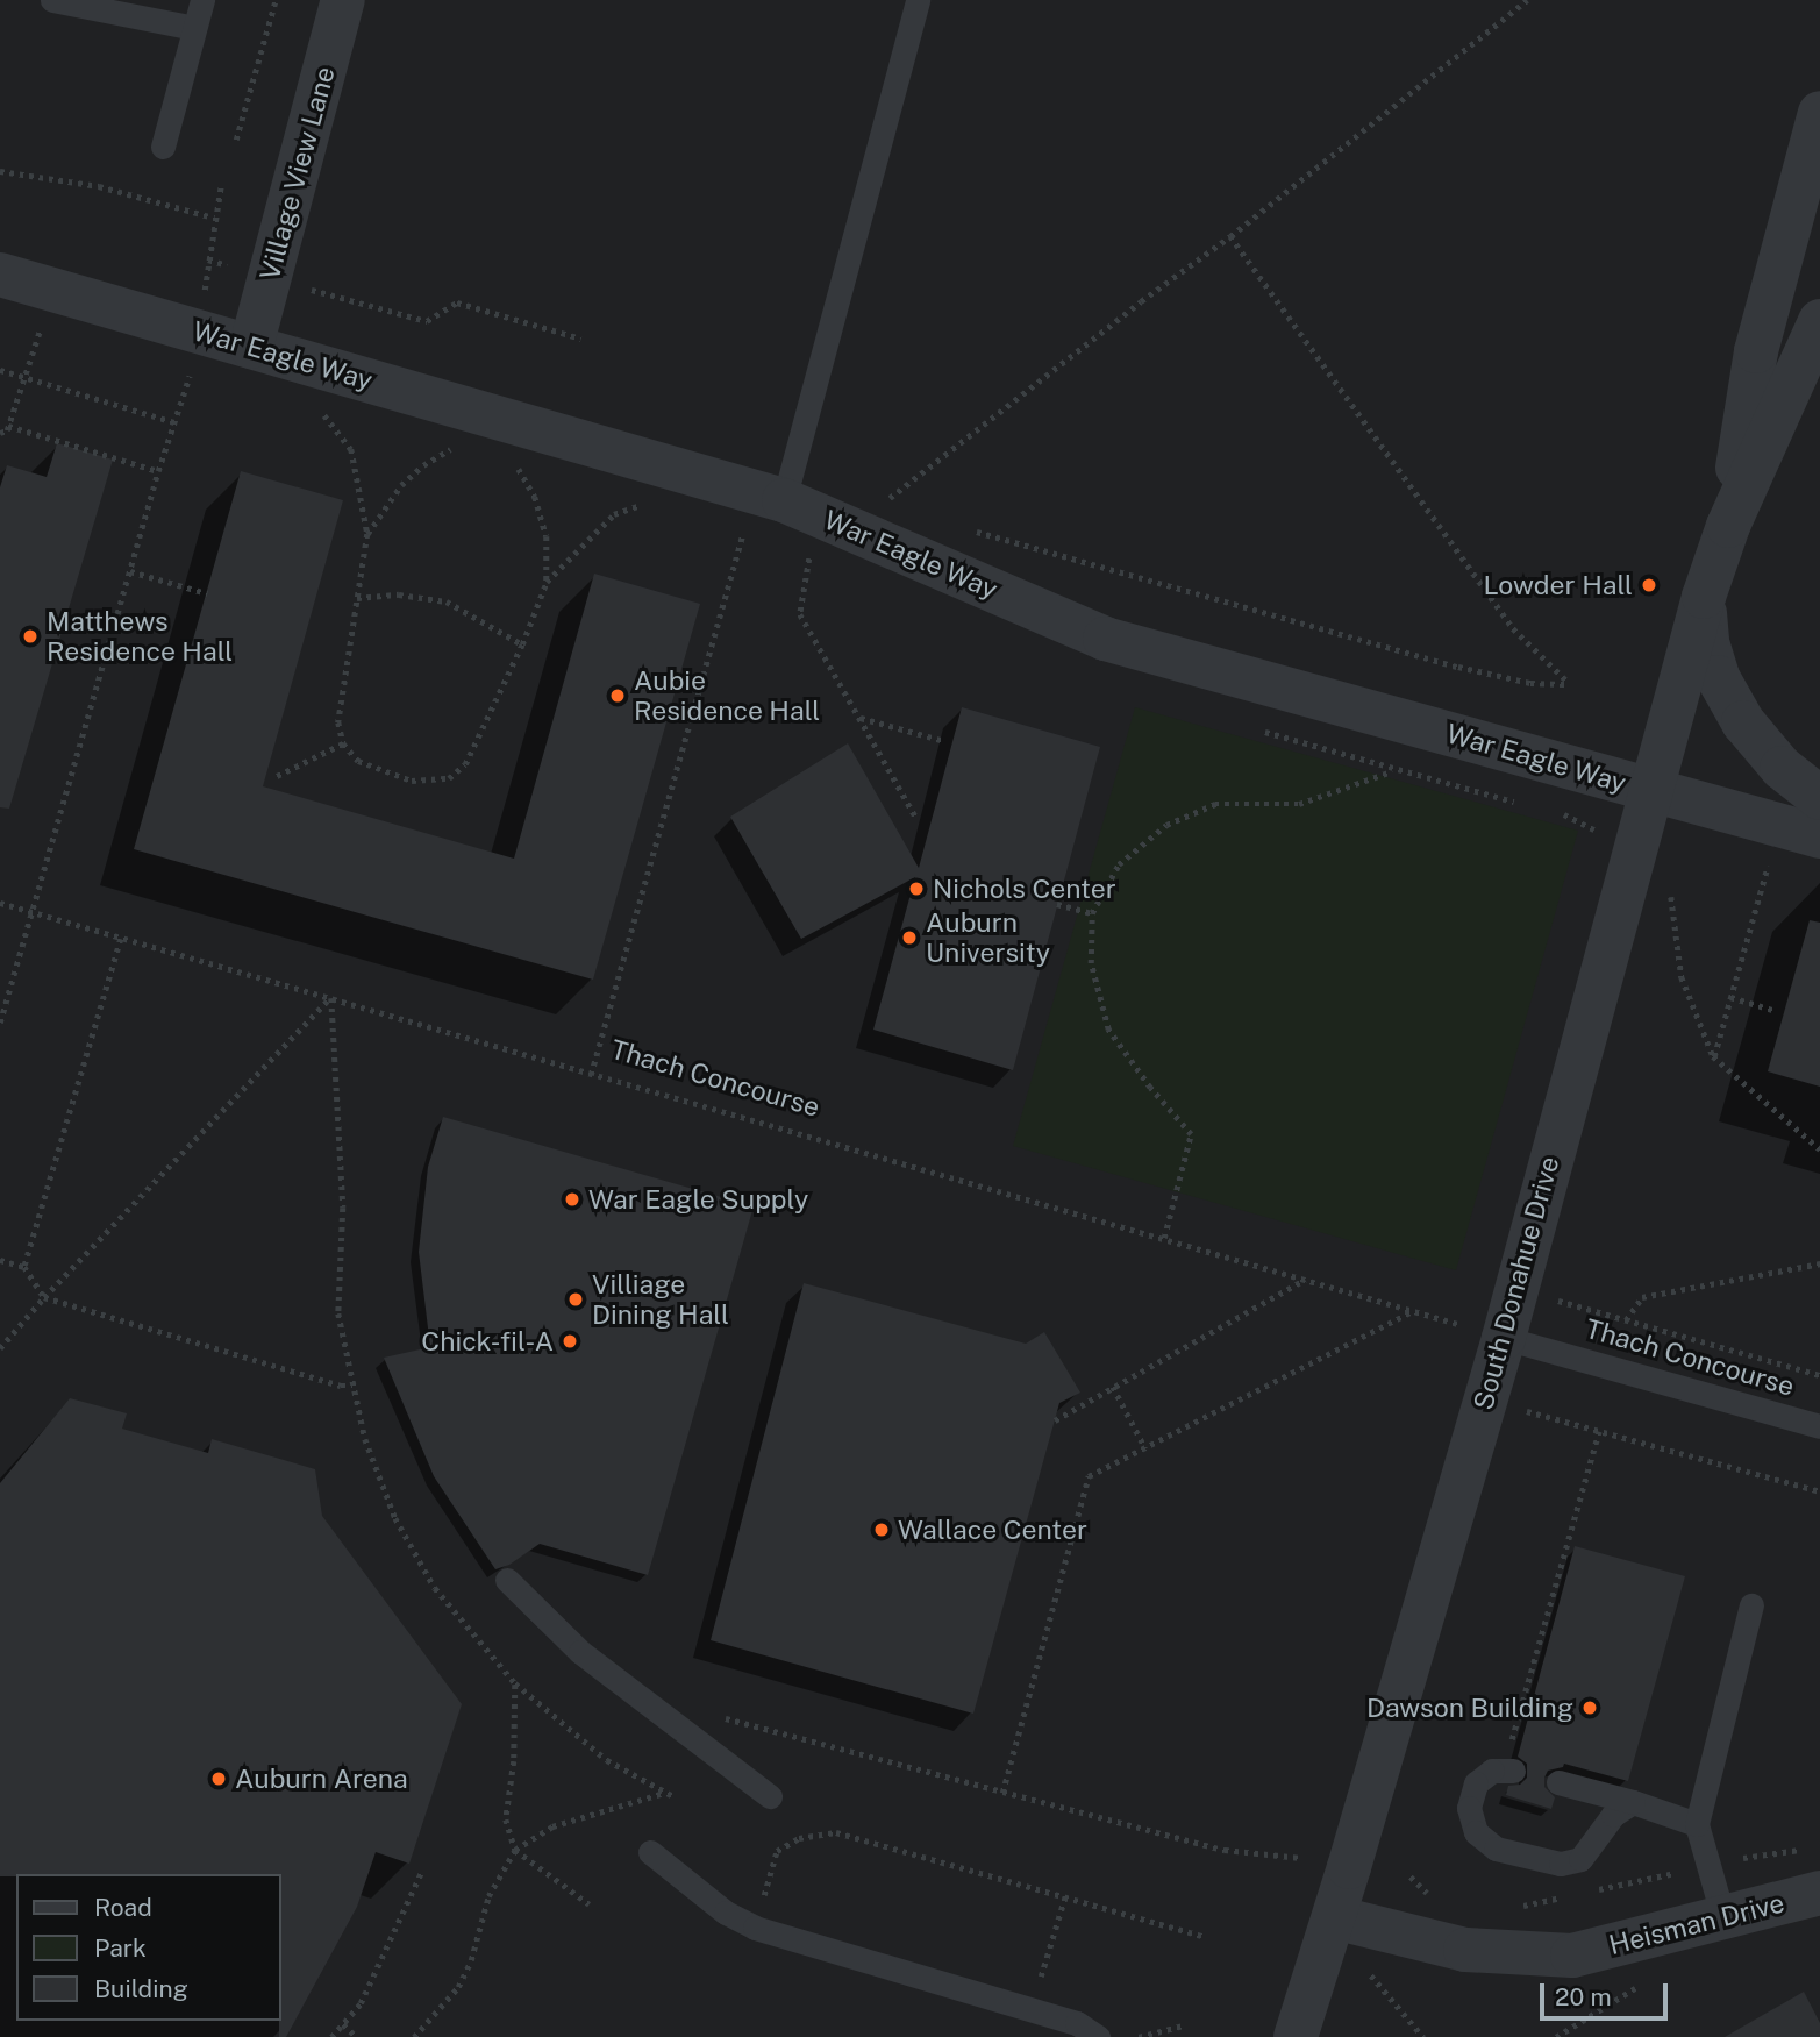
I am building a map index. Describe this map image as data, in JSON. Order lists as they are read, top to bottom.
{
  "streets": {
    "street": [
      "Village View Lane",
      "War Eagle Way",
      "South Donahue Drive",
      "Heisman Drive"
    ],
    "lane": ["Thach Concourse"]
  },
  "crossings": [
    ["Village View Lane", "War Eagle Way"],
    ["War Eagle Way", "South Donahue Drive"],
    ["Thach Concourse", "South Donahue Drive"],
    ["South Donahue Drive", "Heisman Drive"]
  ],
  "places": [
    "Lowder Hall",
    "Matthews Residence Hall",
    "Aubie Residence Hall",
    "Nichols Center",
    "Auburn University",
    "War Eagle Supply",
    "Villiage Dining Hall",
    "Chick-fil-A",
    "Wallace Center",
    "Dawson Building",
    "Auburn Arena"
  ],
  "legend": ["Road", "Park", "Building"],
  "scale_bar": "20 m"
}
